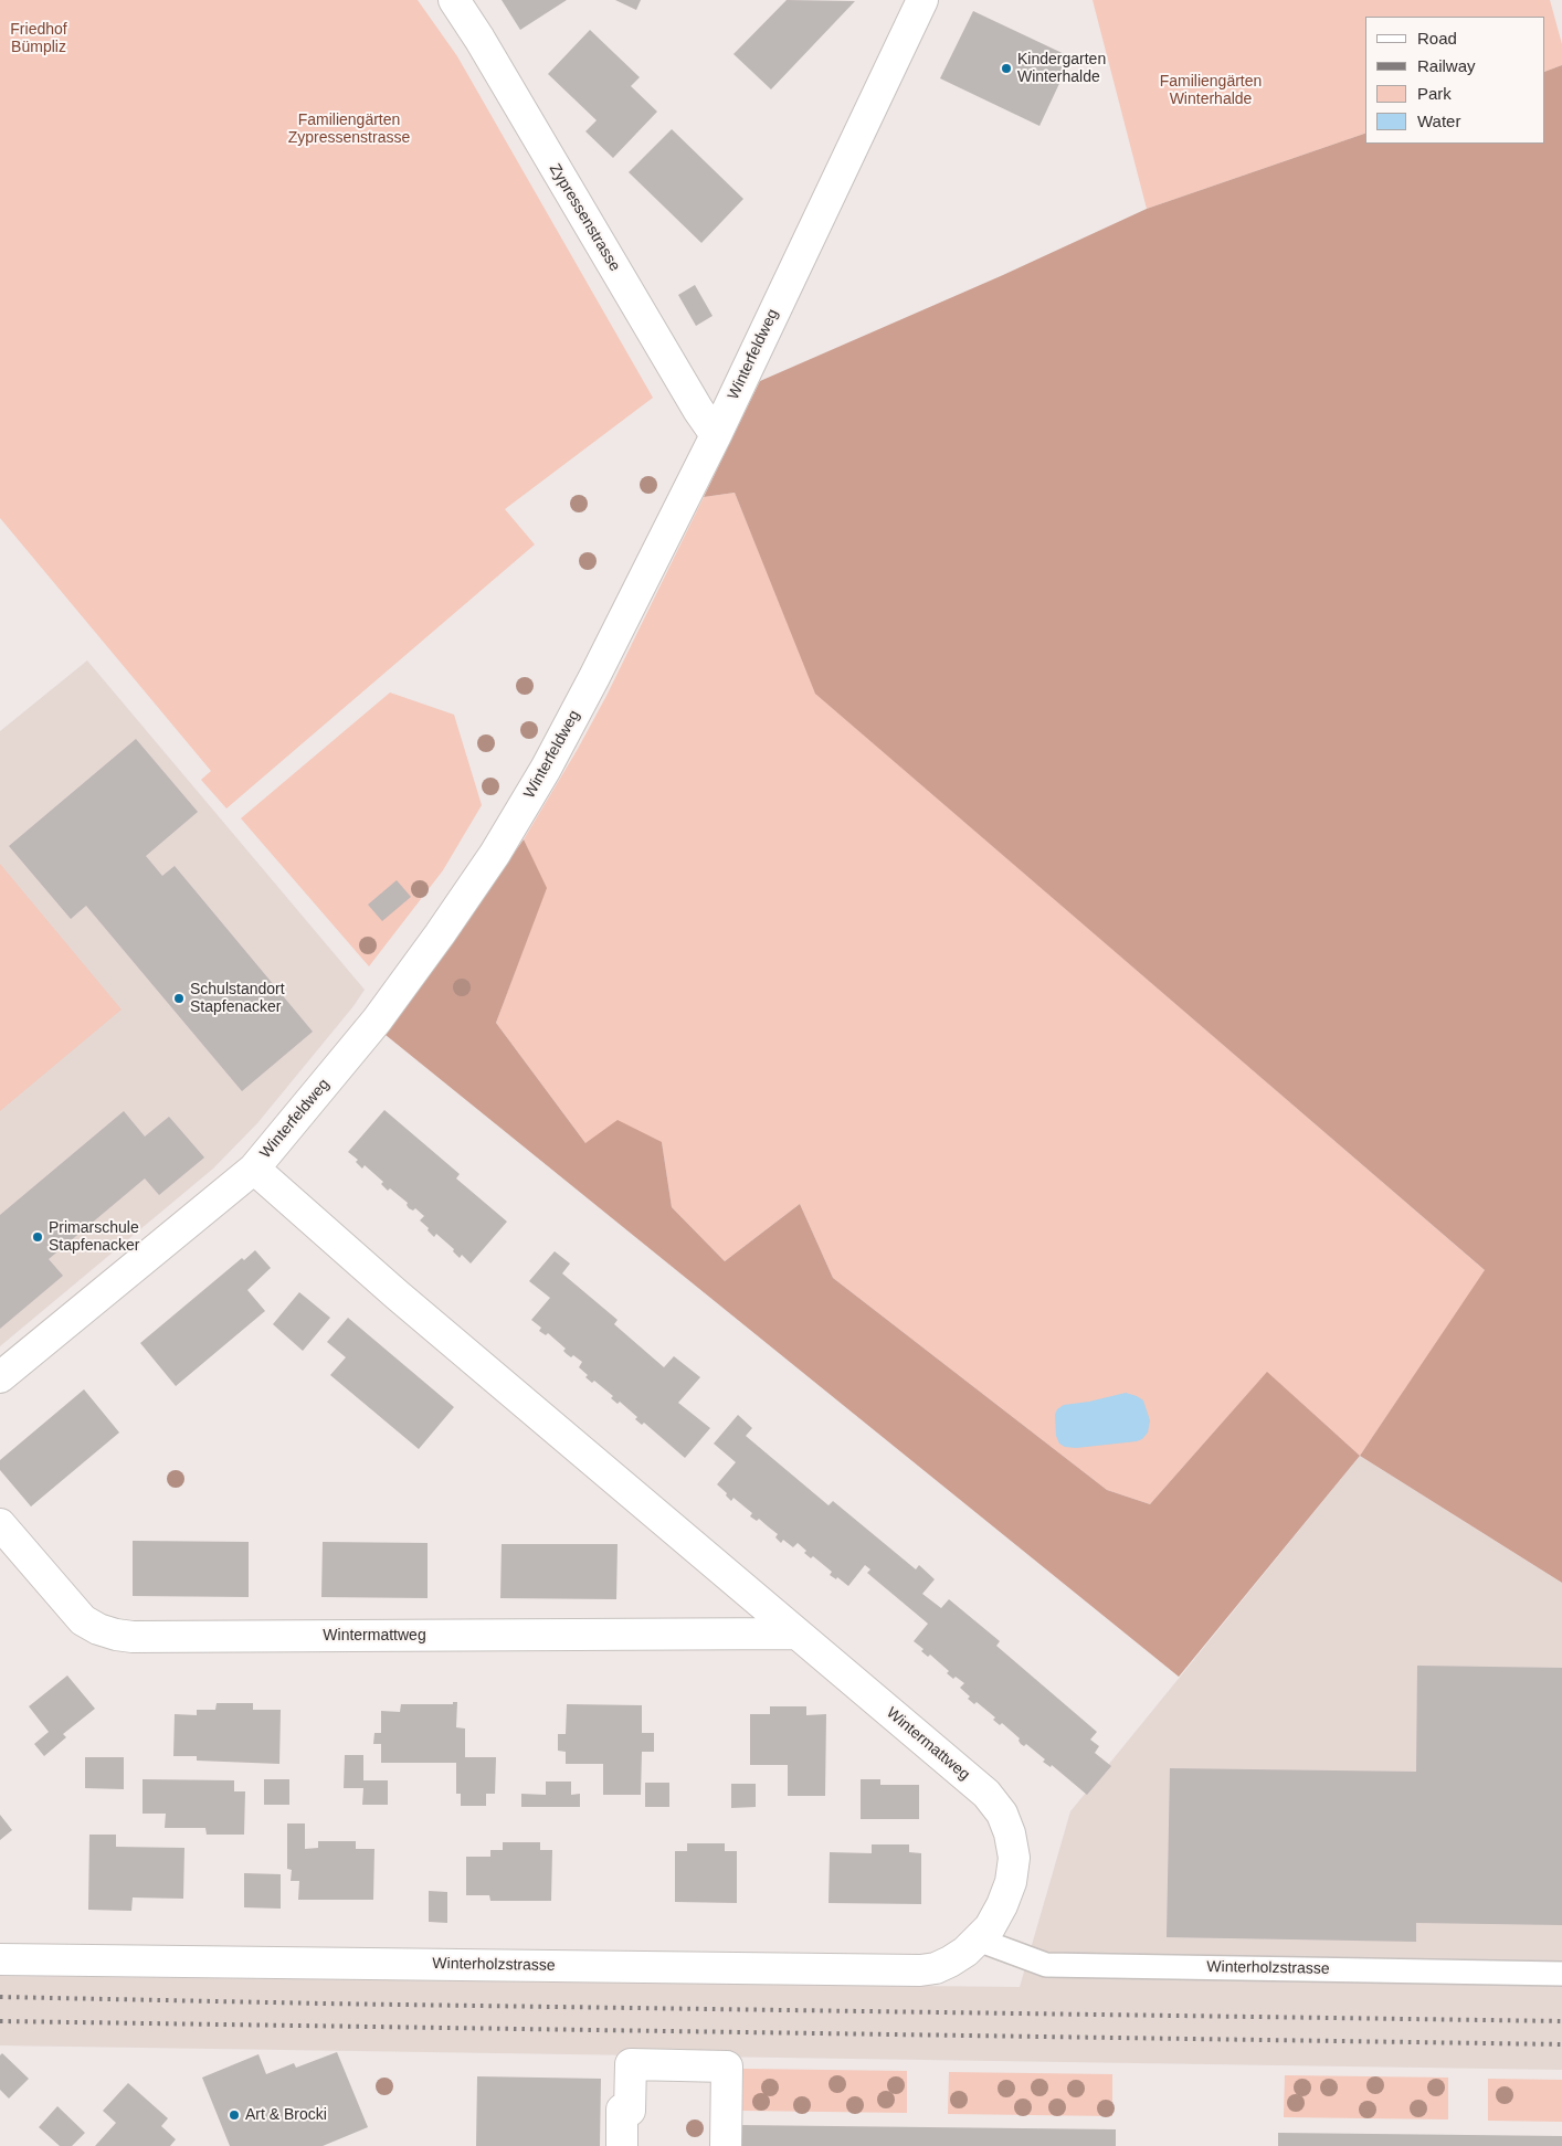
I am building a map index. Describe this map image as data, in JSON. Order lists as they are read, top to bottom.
{
  "streets": {
    "street": [
      "Zypressenstrasse",
      "Winterfeldweg",
      "Wintermattweg",
      "Winterholzstrasse"
    ]
  },
  "crossings": [
    ["Zypressenstrasse", "Winterfeldweg"],
    ["Winterfeldweg", "Wintermattweg"],
    ["Wintermattweg", "Winterholzstrasse"]
  ],
  "parks": ["Friedhof Bümpliz", "Familiengärten Winterhalde", "Familiengärten Zypressenstrasse"],
  "places": [
    "Kindergarten Winterhalde",
    "Schulstandort Stapfenacker",
    "Primarschule Stapfenacker",
    "Art & Brocki"
  ],
  "legend": [
    "Road",
    "Railway",
    "Park",
    "Water"
  ]
}
